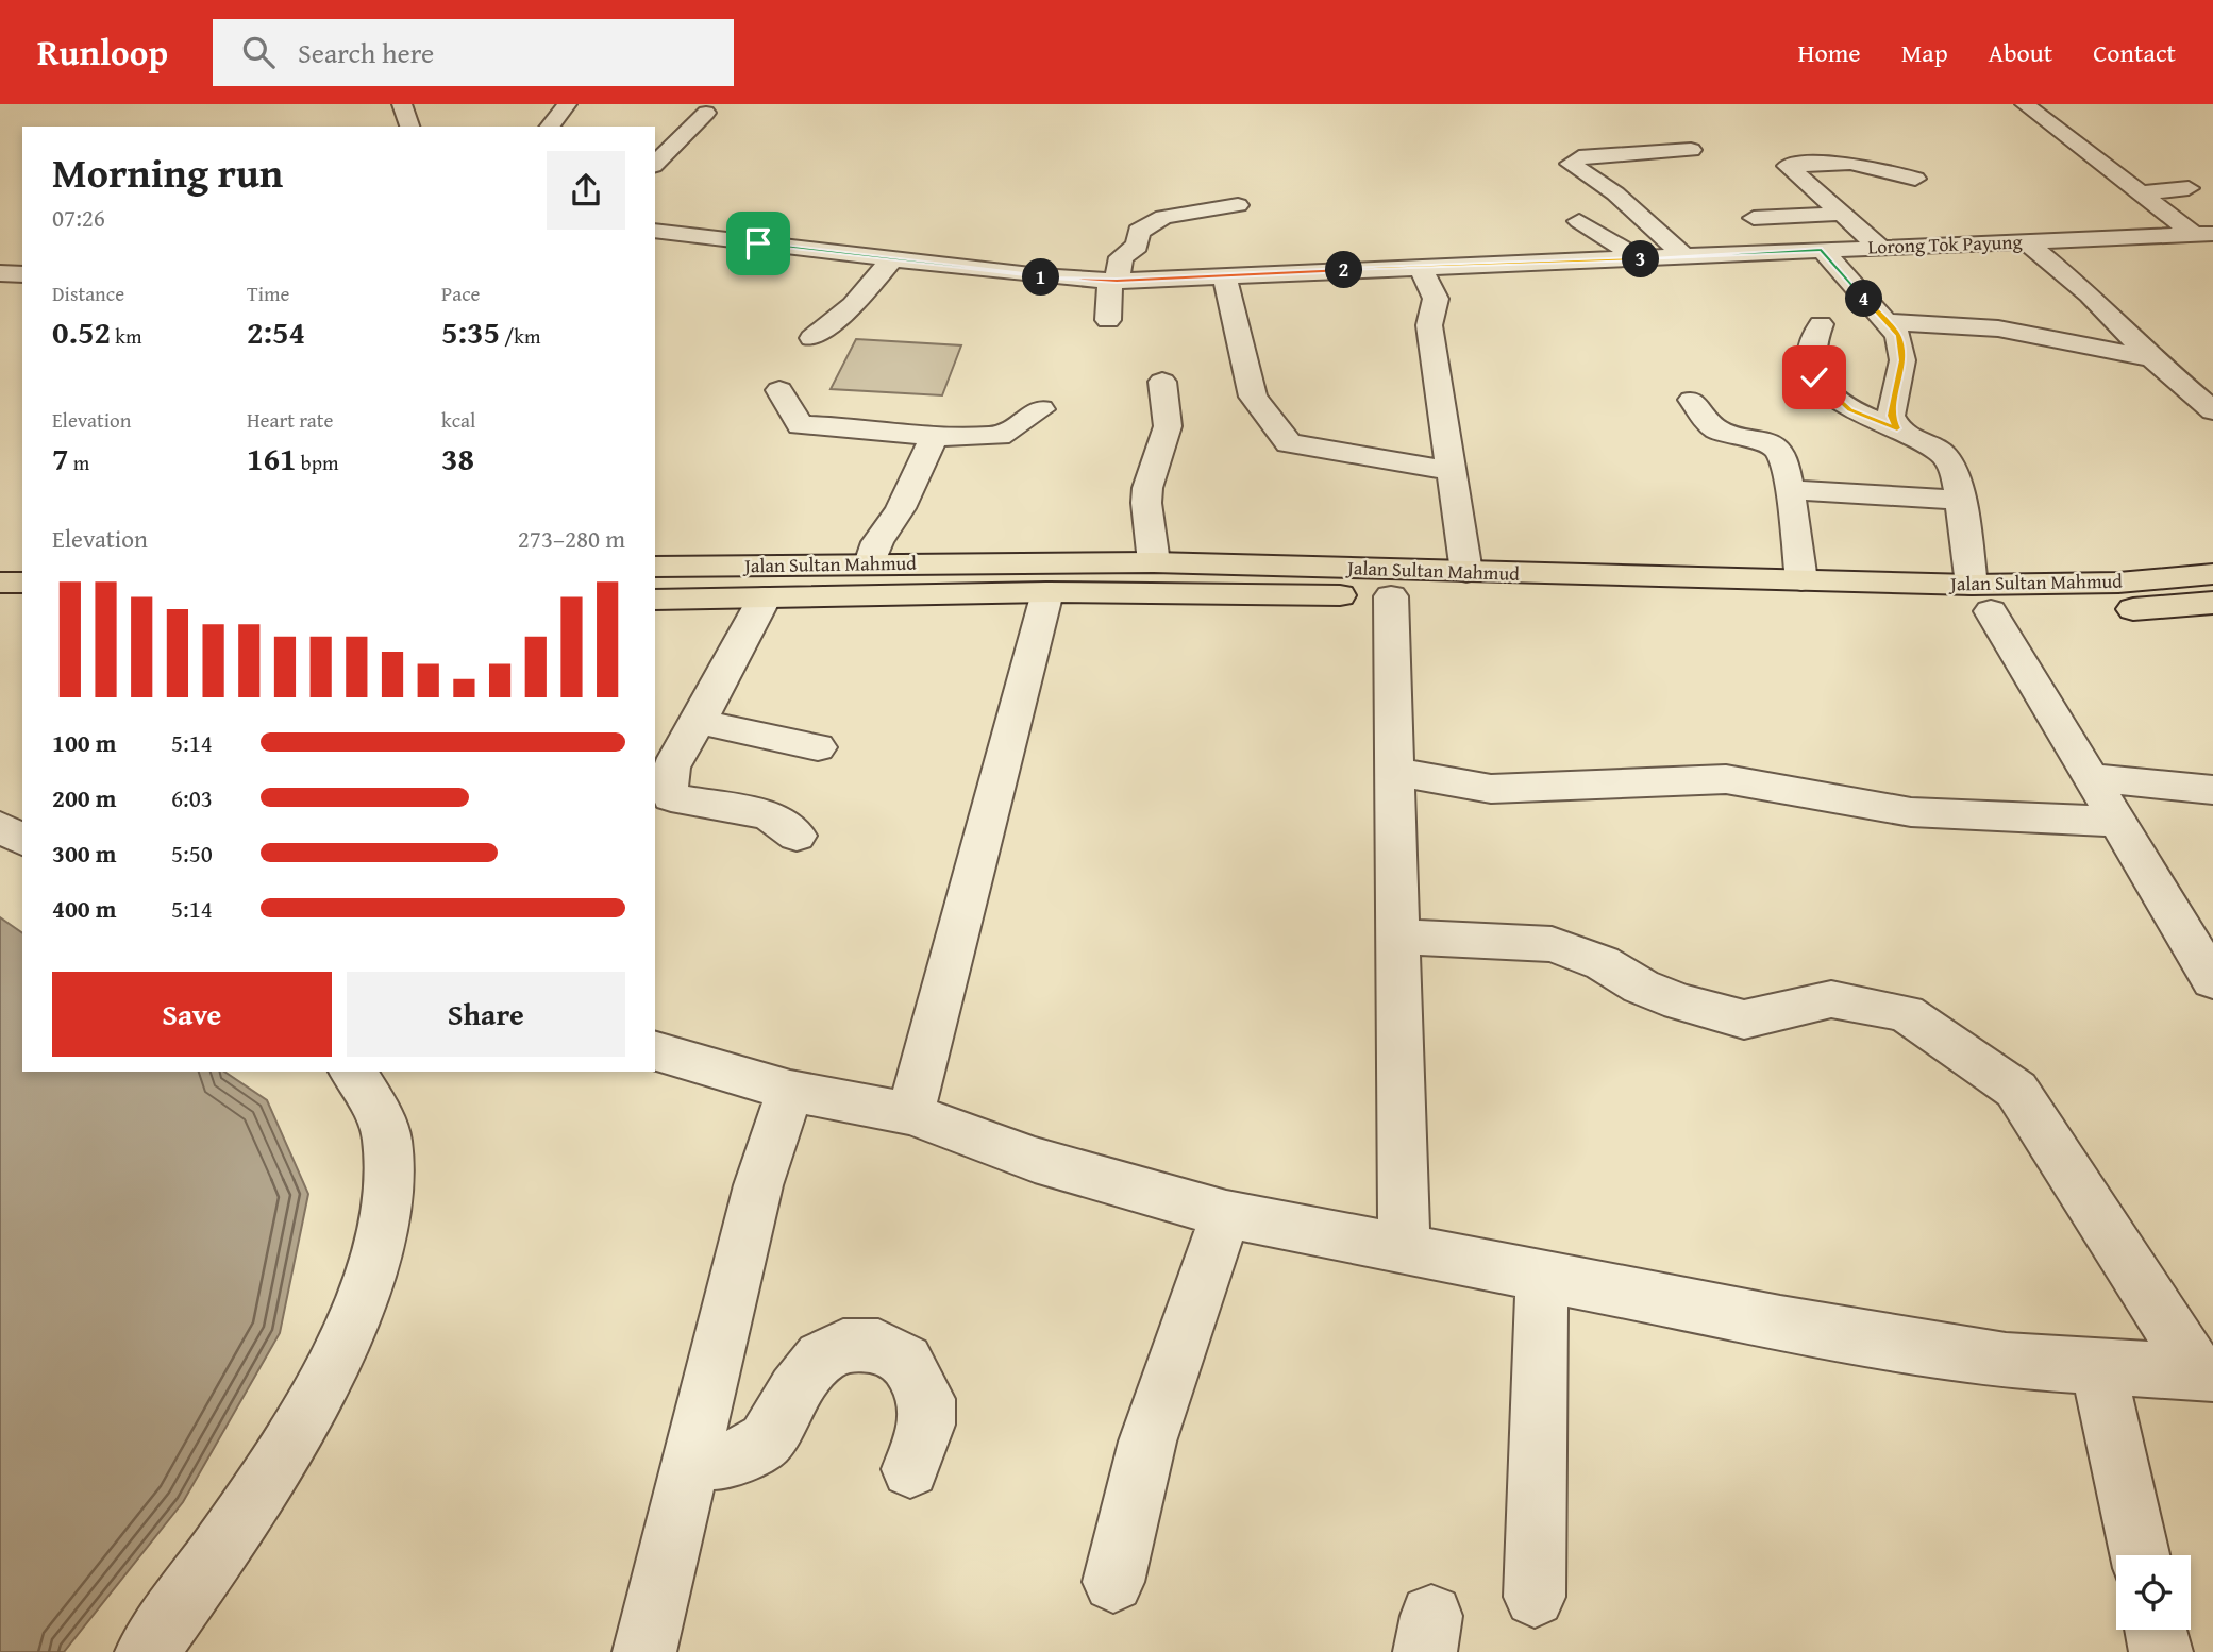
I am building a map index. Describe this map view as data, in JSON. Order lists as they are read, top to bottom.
{
  "streets": {
    "highway": ["Jalan Sultan Mahmud"],
    "street": ["Lorong Tok Payung"]
  },
  "page": {
    "header": "Runloop",
    "search": "Search here",
    "nav": [
      "Home",
      "Map",
      "About",
      "Contact"
    ],
    "heading": ["Morning run", "07:26"],
    "pins": [
      "3",
      "2",
      "1",
      "4"
    ],
    "stats": [
      ["Distance", "0.52 km"],
      ["Time", "2:54"],
      ["Pace", "5:35 /km"],
      ["Elevation", "7 m"],
      ["Heart rate", "161 bpm"],
      ["kcal", "38"]
    ],
    "chart": ["Elevation", "273–280 m"],
    "list": [
      {
        "name": "100 m",
        "note": "5:14"
      },
      {
        "name": "200 m",
        "note": "6:03"
      },
      {
        "name": "300 m",
        "note": "5:50"
      },
      {
        "name": "400 m",
        "note": "5:14"
      }
    ],
    "buttons": ["Save", "Share"]
  }
}
